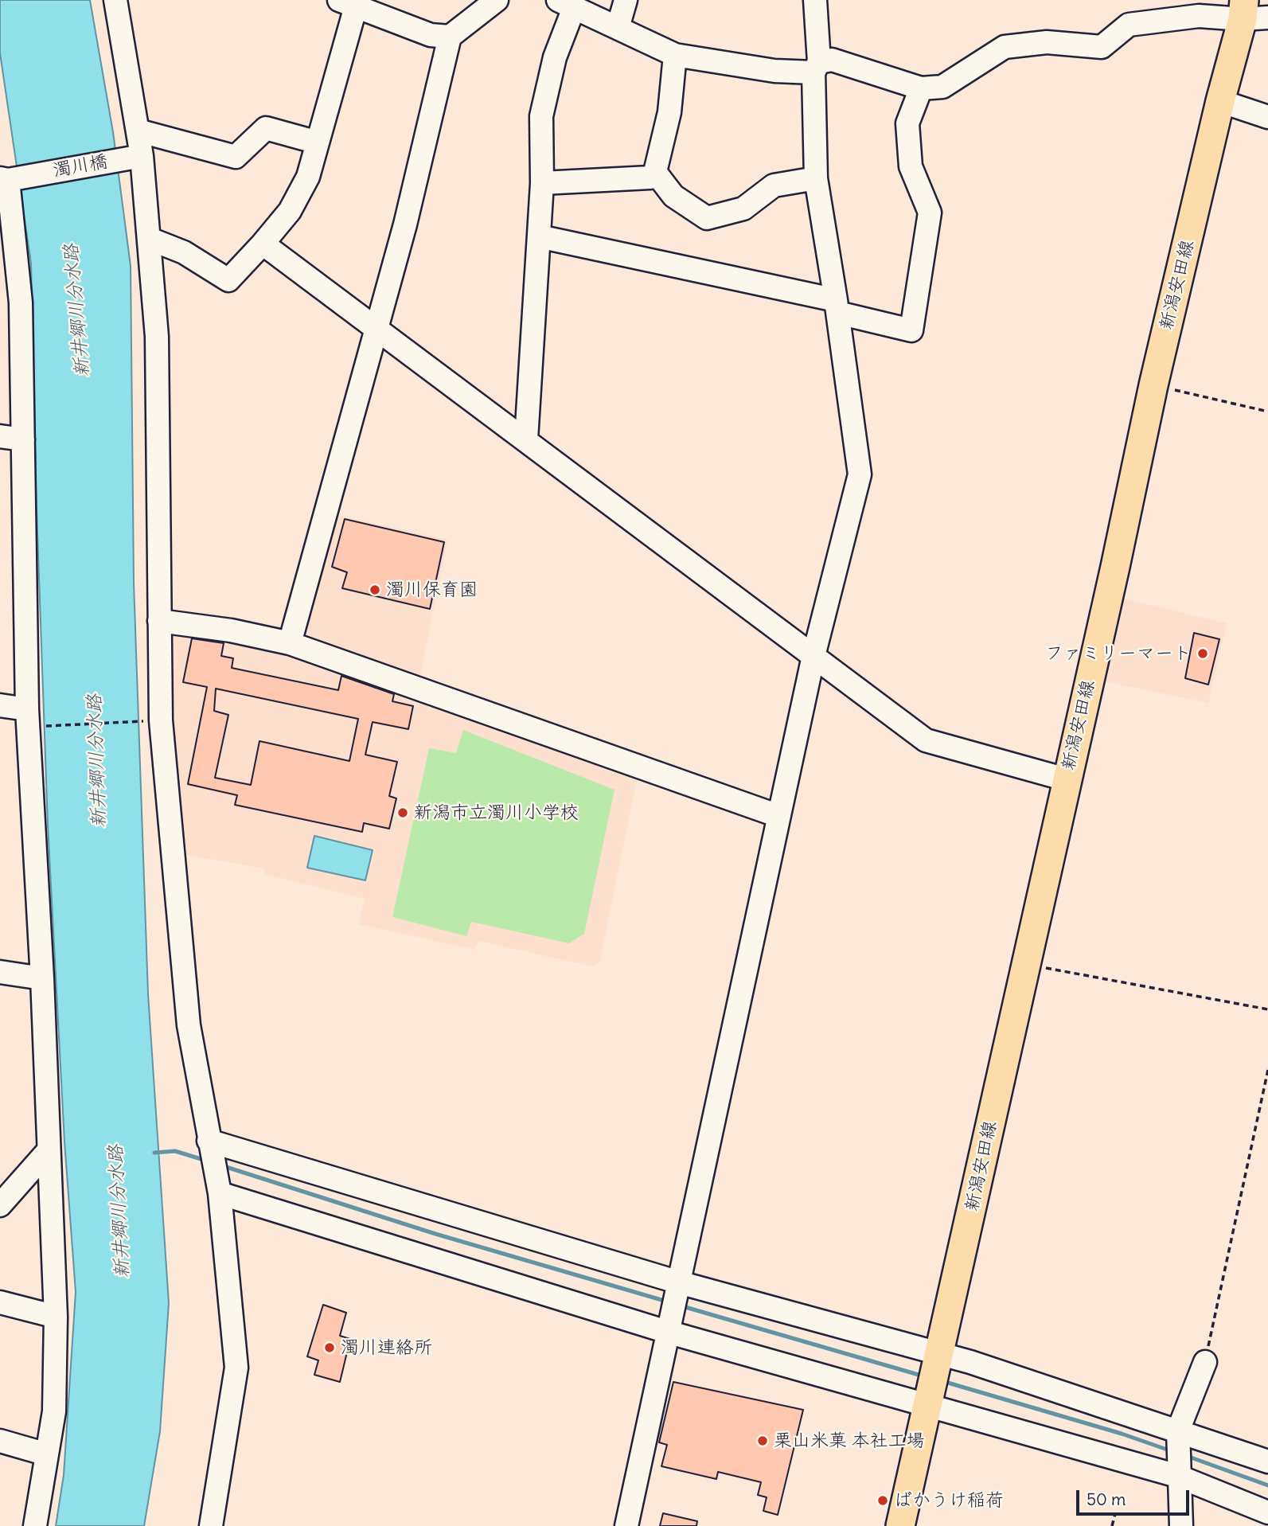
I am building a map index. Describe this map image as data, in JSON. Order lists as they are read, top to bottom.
{
  "streets": {
    "main road": ["新潟安田線"],
    "street": ["濁川橋"]
  },
  "water": ["新井郷川分水路"],
  "places": [
    "濁川保育園",
    "ファミリーマート",
    "新潟市立濁川小学校",
    "濁川連絡所",
    "栗山米菓 本社工場",
    "ばかうけ稲荷"
  ],
  "scale_bar": "50 m"
}
